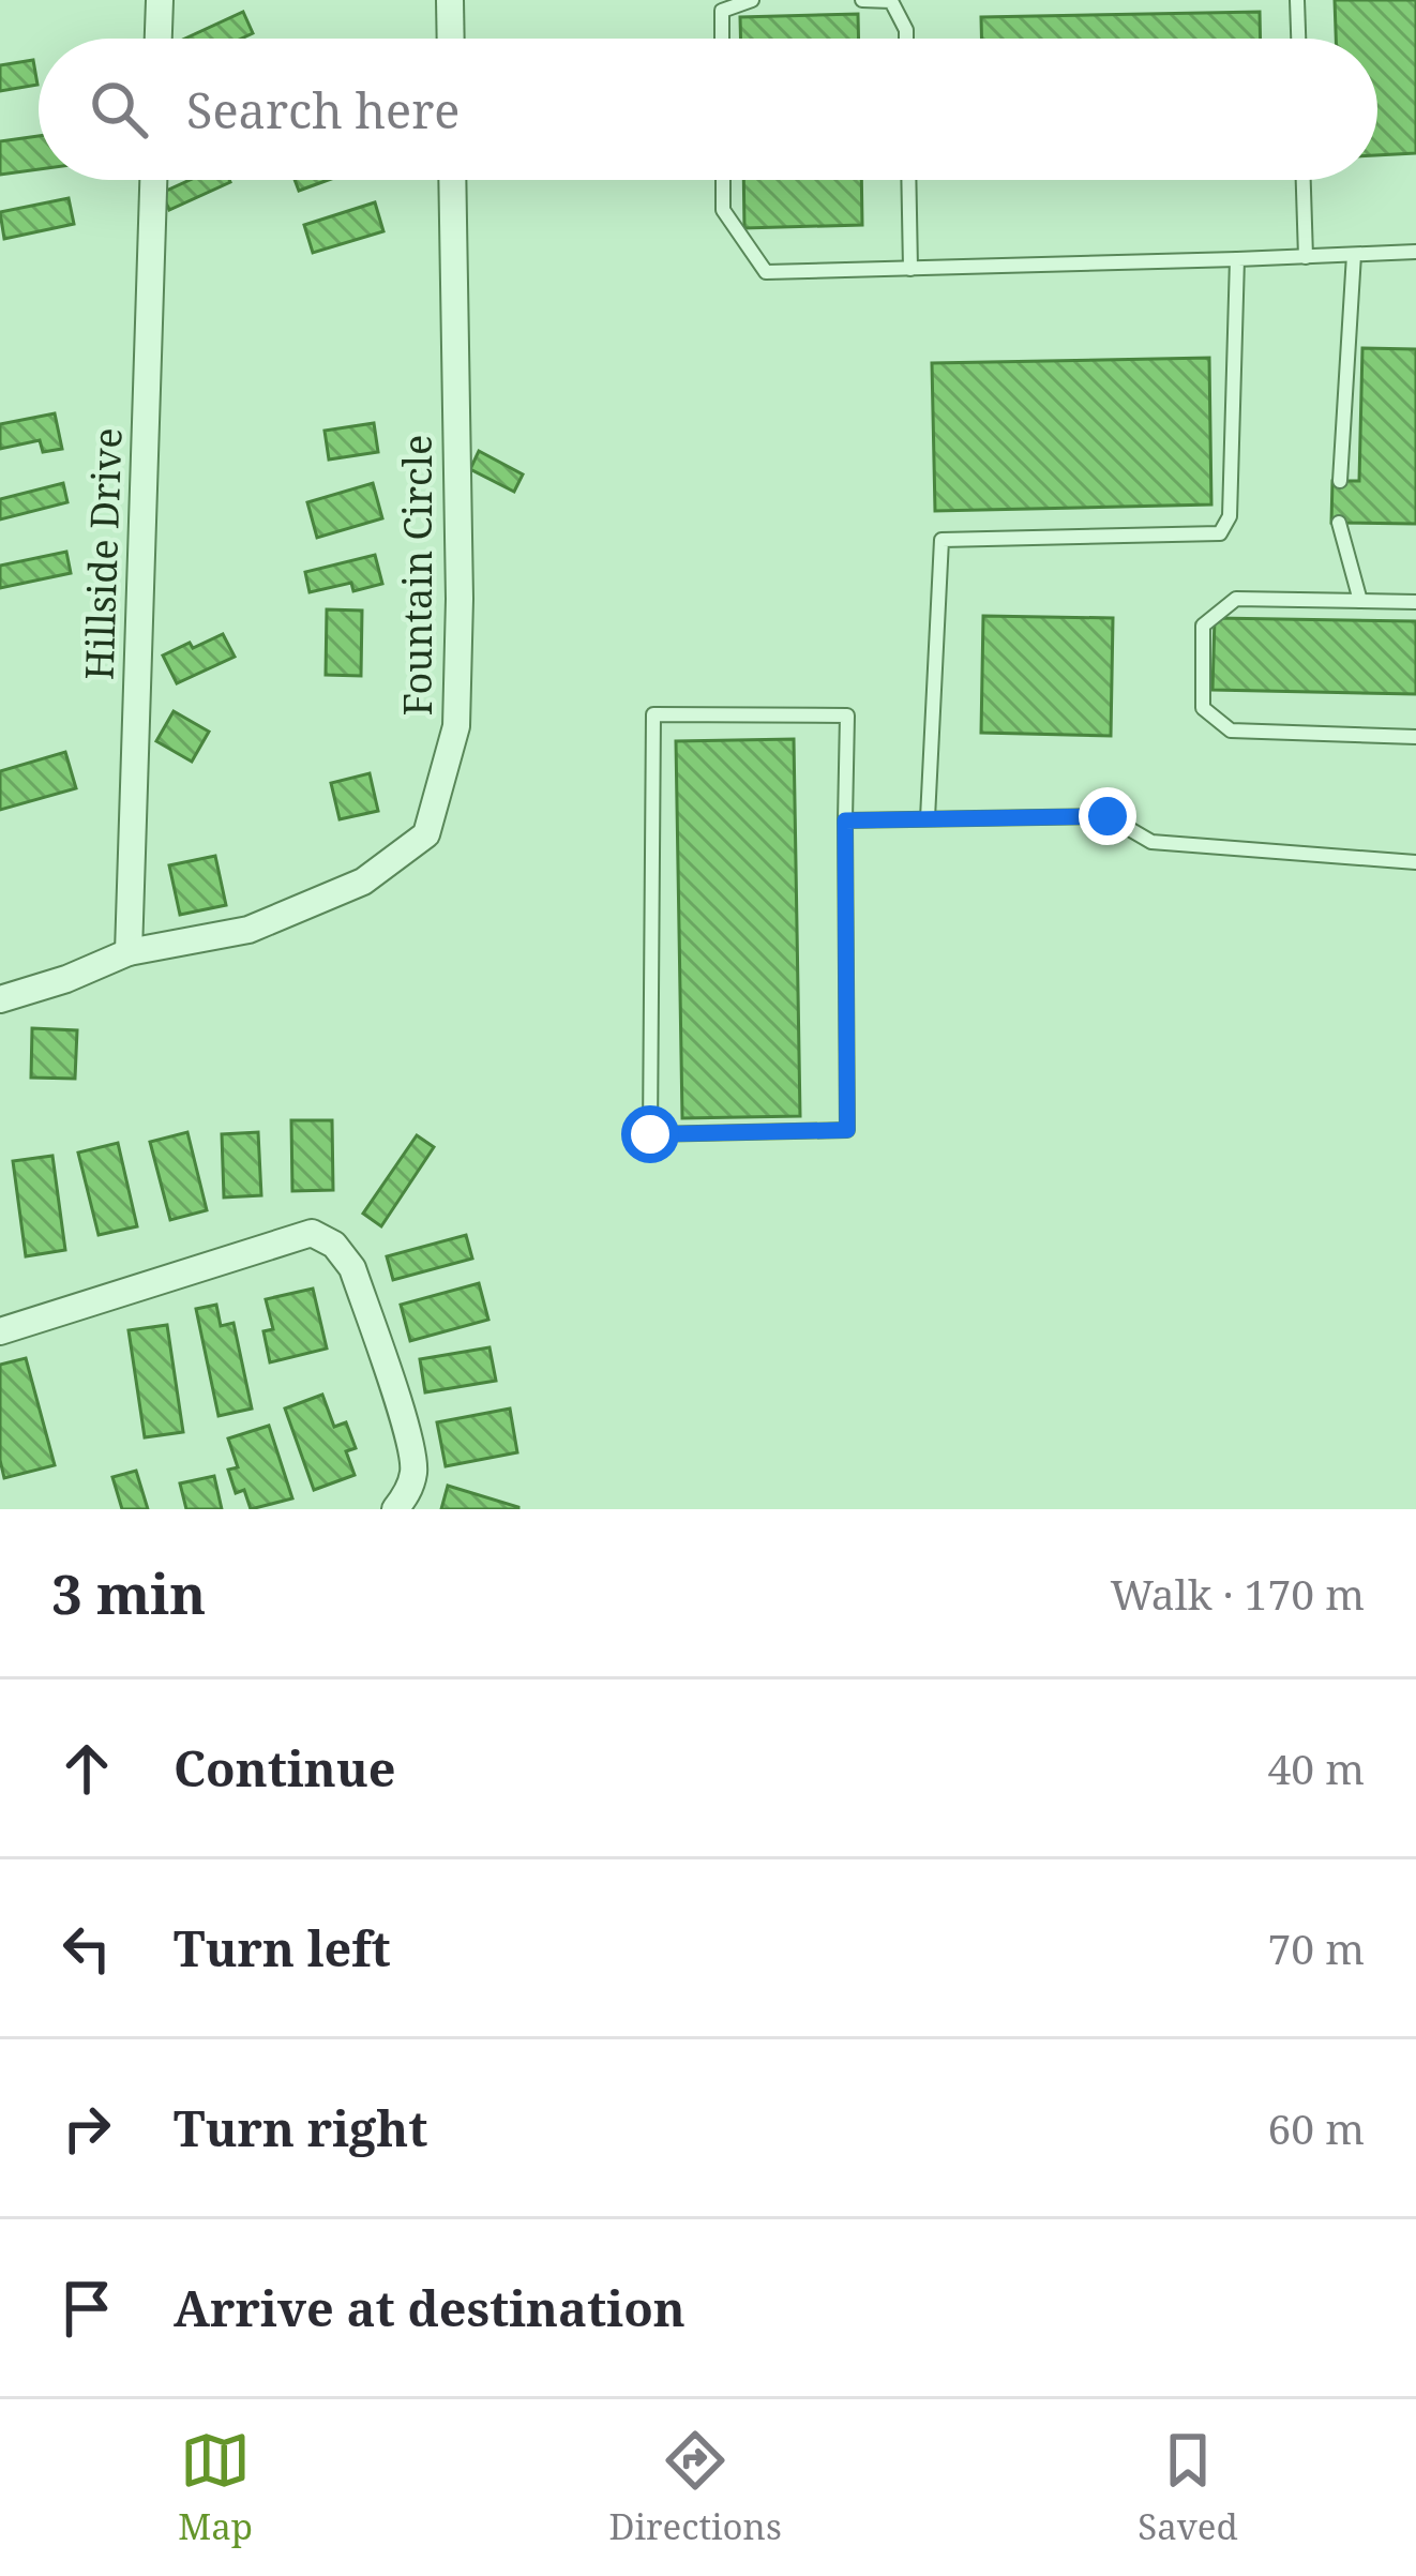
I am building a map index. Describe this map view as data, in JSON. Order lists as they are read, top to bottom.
{
  "streets": {
    "street": ["Hillside Drive", "Fountain Circle"]
  },
  "crossings": [
    ["Hillside Drive", "Fountain Circle"]
  ],
  "page": {
    "search": "Search here",
    "heading": ["3 min", "Walk · 170 m"],
    "list": [
      ["Continue", "40 m"],
      ["Turn left", "70 m"],
      ["Turn right", "60 m"],
      "Arrive at destination"
    ],
    "nav": ["Map", "Directions", "Saved"]
  }
}
